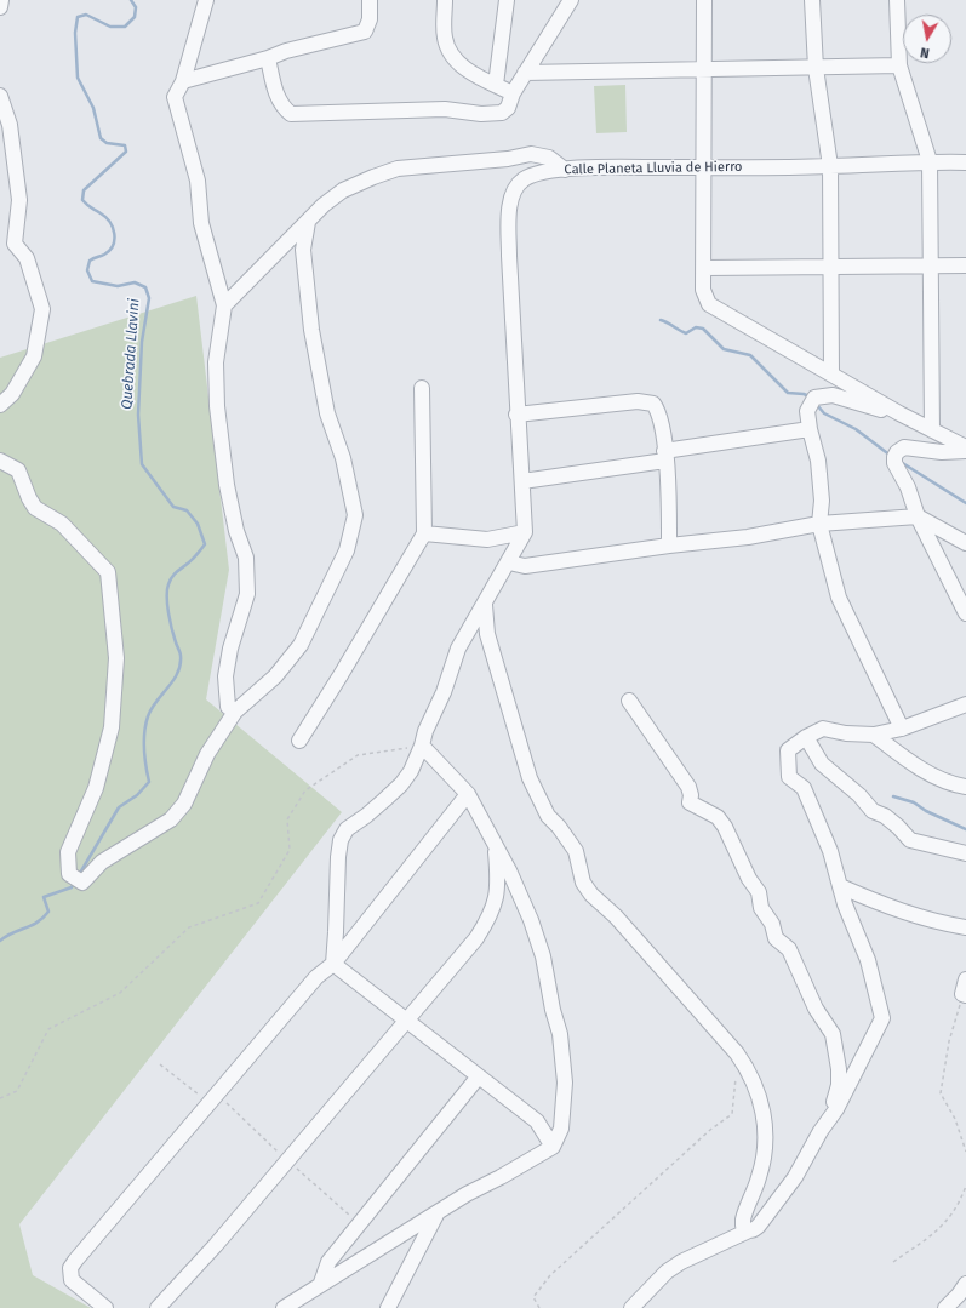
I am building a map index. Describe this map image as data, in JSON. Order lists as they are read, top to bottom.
{
  "streets": {
    "street": ["Calle Planeta Lluvia de Hierro"]
  },
  "water": ["Quebrada Llavini"],
  "north": "bottom"
}
